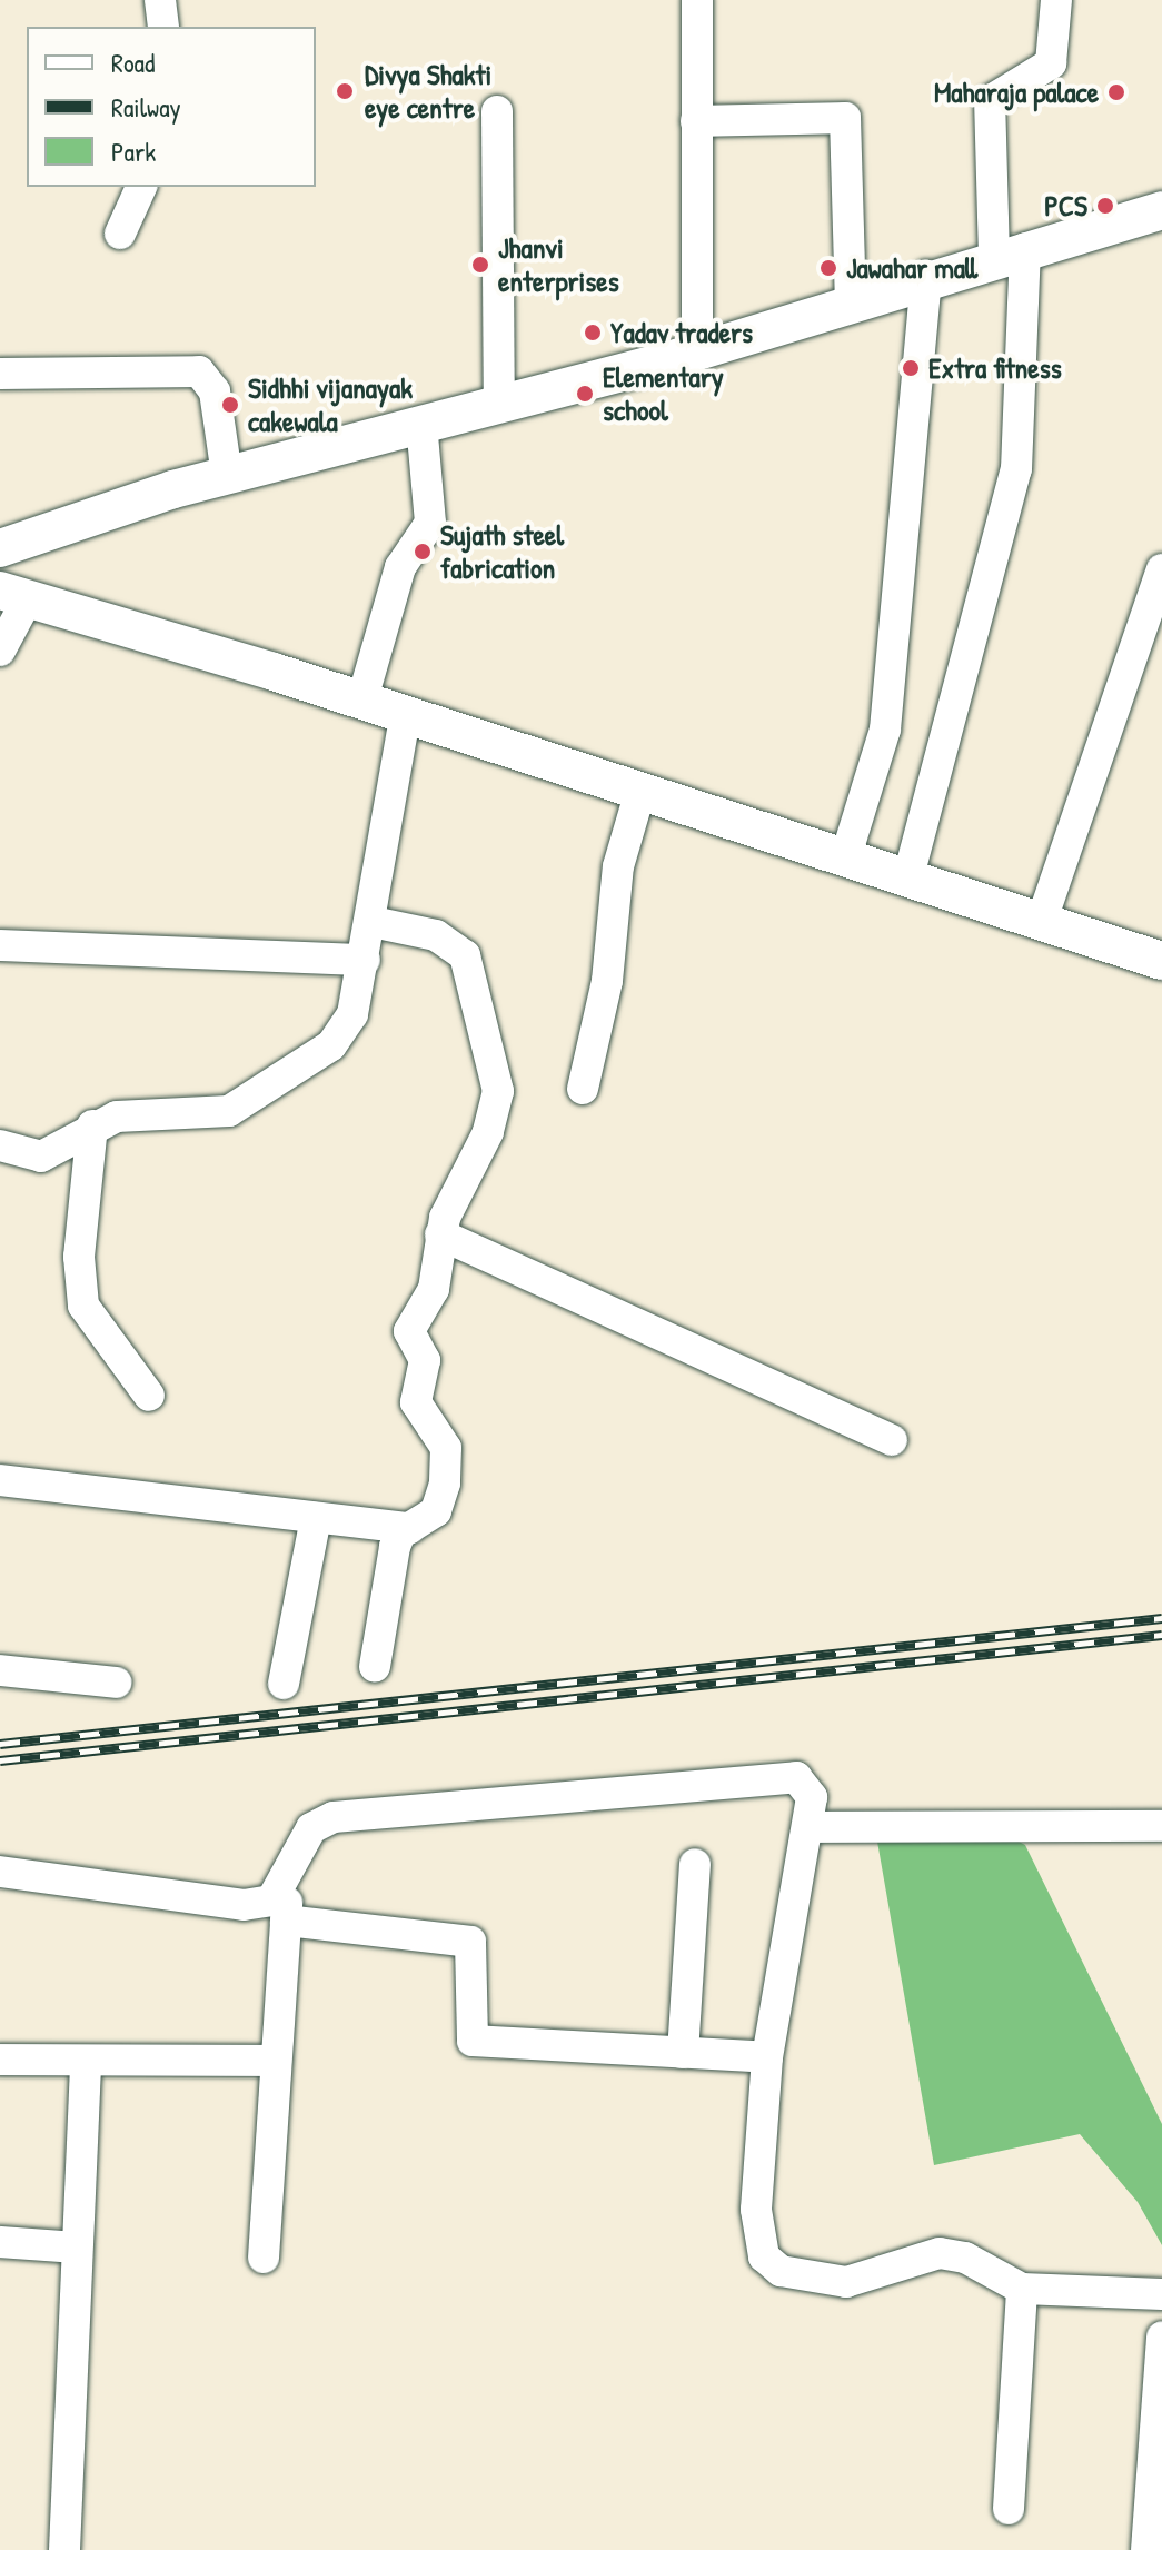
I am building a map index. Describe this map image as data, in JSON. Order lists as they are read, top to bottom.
{
  "places": [
    "Divya Shakti eye centre",
    "Maharaja palace",
    "PCS",
    "Jhanvi enterprises",
    "Jawahar mall",
    "Yadav traders",
    "Extra fitness",
    "Elementary school",
    "Sidhhi vijanayak cakewala",
    "Sujath steel fabrication"
  ],
  "legend": ["Road", "Railway", "Park"]
}
